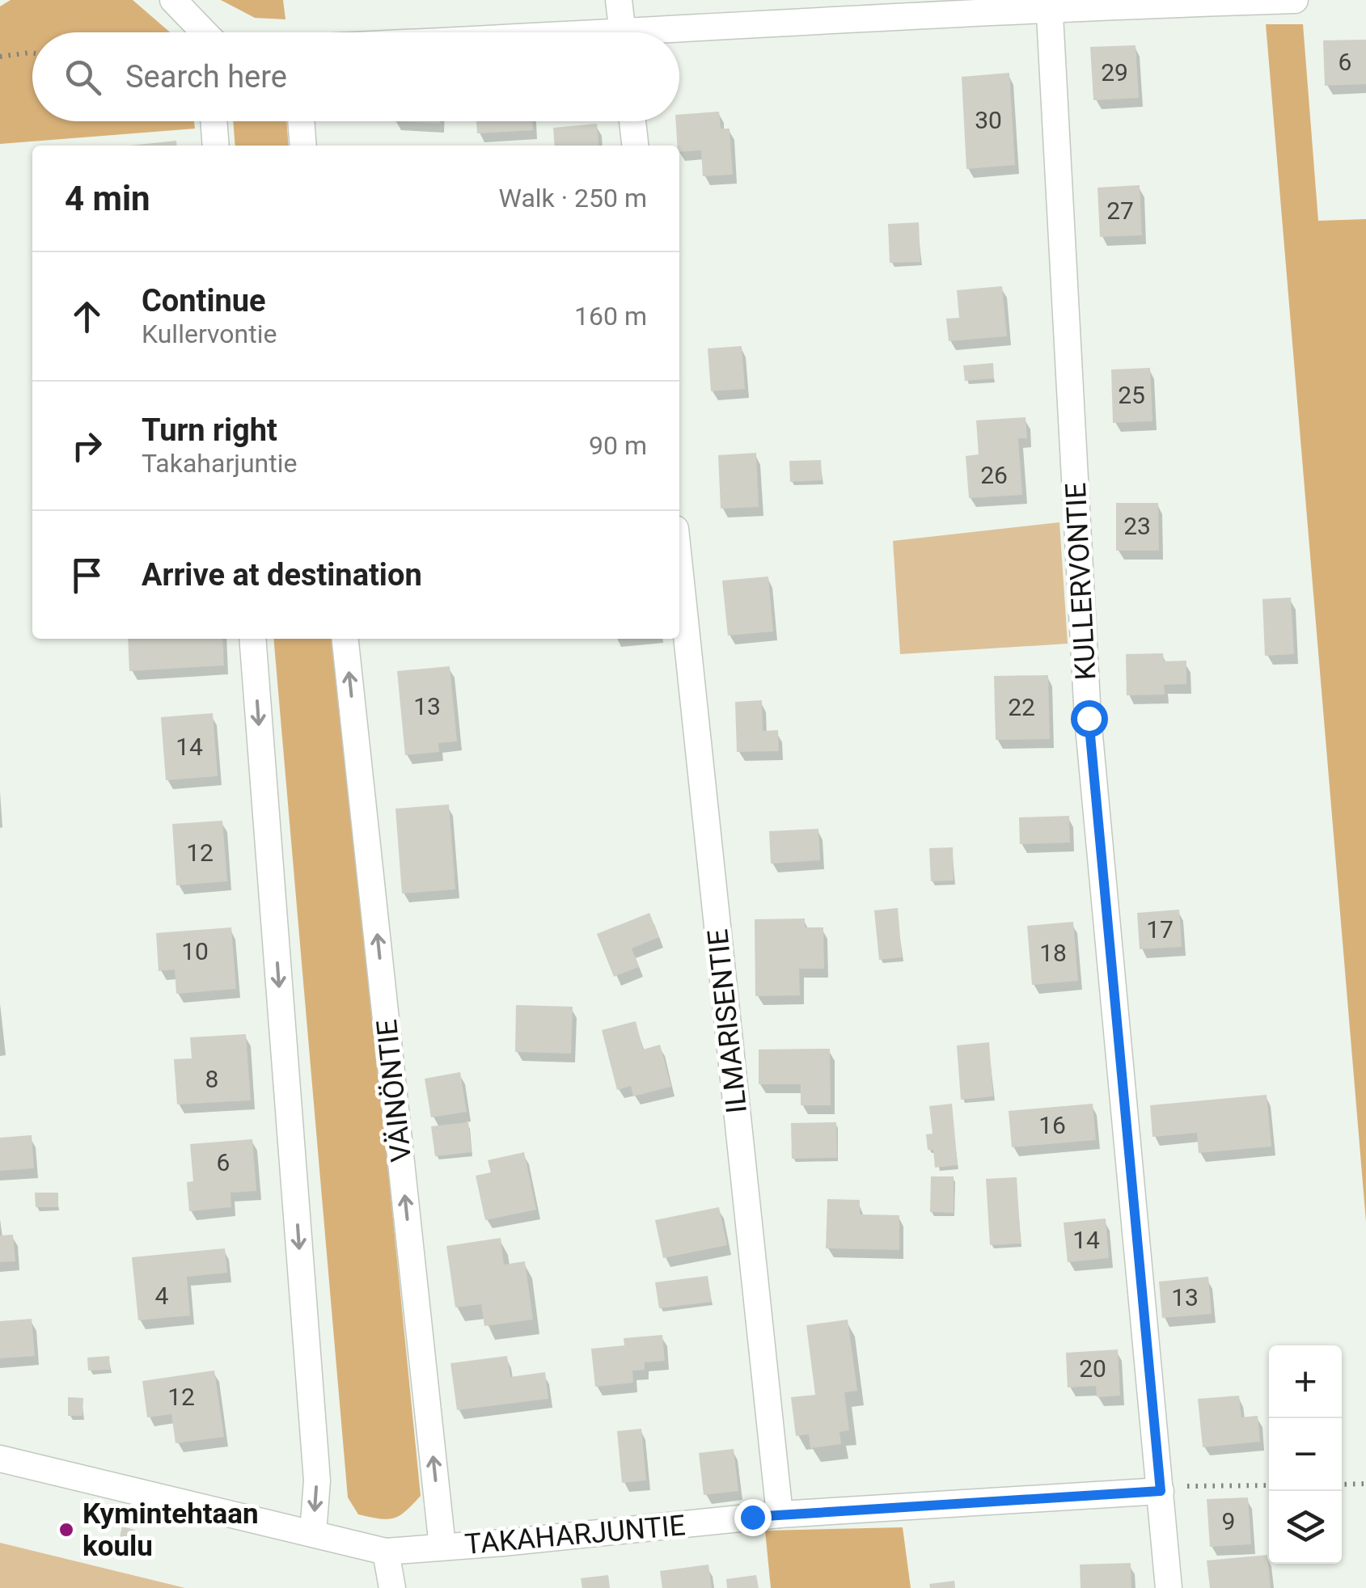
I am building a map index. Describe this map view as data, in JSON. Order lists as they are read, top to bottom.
{
  "streets": {
    "street": [
      "KULLERVONTIE",
      "ILMARISENTIE",
      "VÄINÖNTIE",
      "TAKAHARJUNTIE"
    ]
  },
  "crossings": [
    ["KULLERVONTIE", "TAKAHARJUNTIE"],
    ["ILMARISENTIE", "TAKAHARJUNTIE"],
    ["VÄINÖNTIE", "TAKAHARJUNTIE"]
  ],
  "places": ["Kymintehtaan koulu"],
  "house_numbers": [
    "6",
    "29",
    "30",
    "27",
    "25",
    "26",
    "23",
    "13",
    "22",
    "14",
    "12",
    "17",
    "10",
    "18",
    "8",
    "16",
    "6",
    "14",
    "4",
    "13",
    "20",
    "12",
    "9"
  ],
  "page": {
    "search": "Search here",
    "heading": ["4 min", "Walk · 250 m"],
    "list": [
      ["Continue", "Kullervontie", "160 m"],
      ["Turn right", "Takaharjuntie", "90 m"],
      "Arrive at destination"
    ],
    "map_buttons": ["+", "−"]
  }
}
